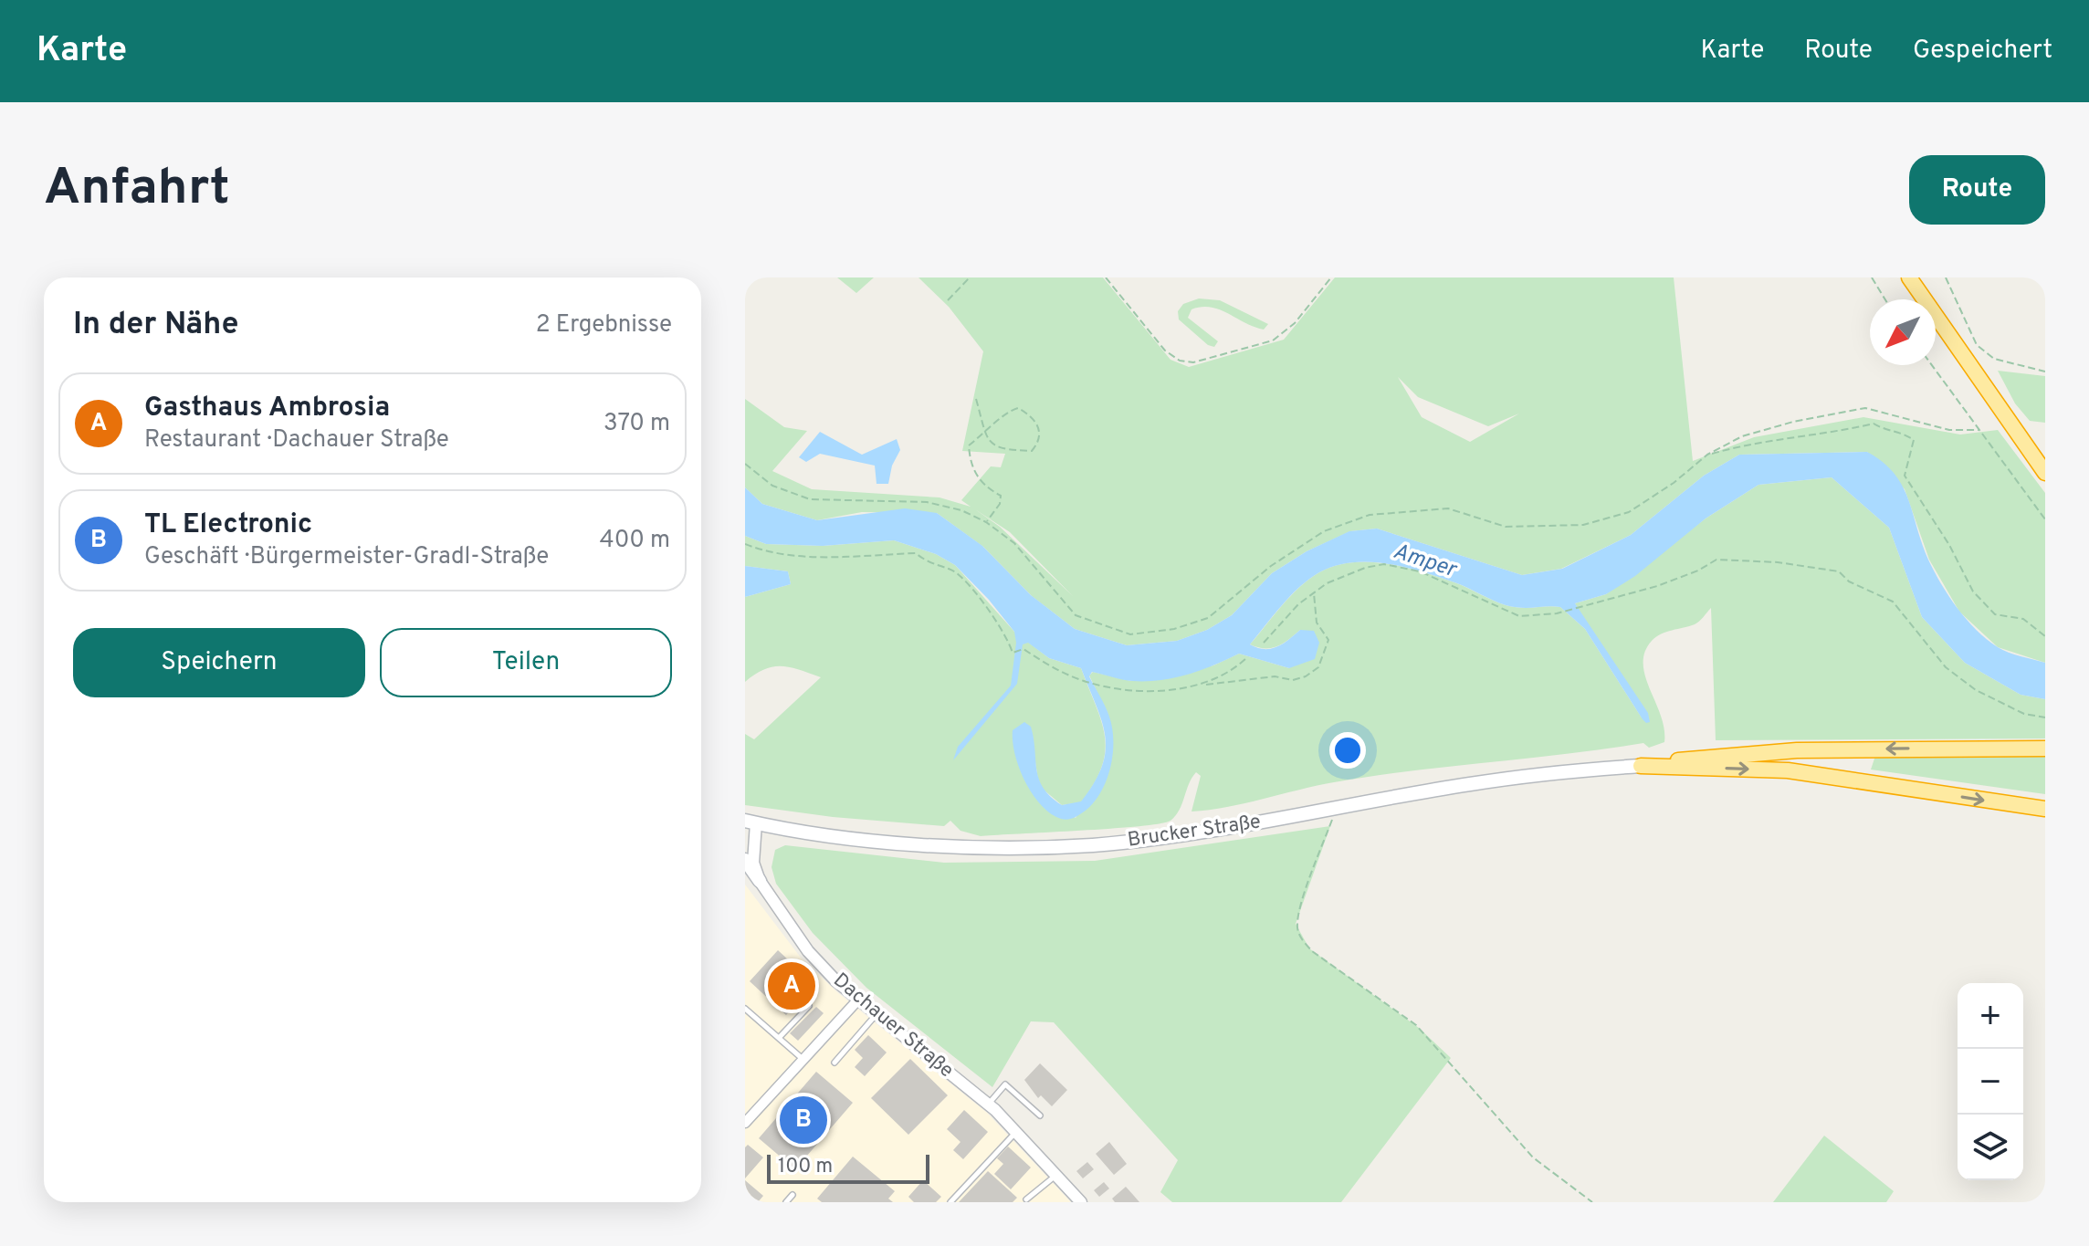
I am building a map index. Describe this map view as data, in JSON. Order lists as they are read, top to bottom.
{
  "streets": {
    "main road": ["Brucker Straße"],
    "street": ["Dachauer Straße"]
  },
  "crossings": [
    ["Brucker Straße", "Dachauer Straße"]
  ],
  "water": ["Amper"],
  "scale_bar": "100 m",
  "north": "bottom left",
  "page": {
    "header": "Karte",
    "nav": ["Karte", "Route", "Gespeichert"],
    "buttons": [
      "Route",
      ["Speichern", "Teilen"]
    ],
    "title": "Anfahrt",
    "heading": ["In der Nähe", "2 Ergebnisse"],
    "list": [
      {
        "mark": "A",
        "name": "Gasthaus Ambrosia",
        "note": "Restaurant · Dachauer Straße",
        "value": "370 m"
      },
      {
        "mark": "B",
        "name": "TL Electronic",
        "note": "Geschäft · Bürgermeister-Gradl-Straße",
        "value": "400 m"
      }
    ],
    "pins": ["A", "B"],
    "map_buttons": ["+", "−"],
    "scale": "100 m"
  }
}
